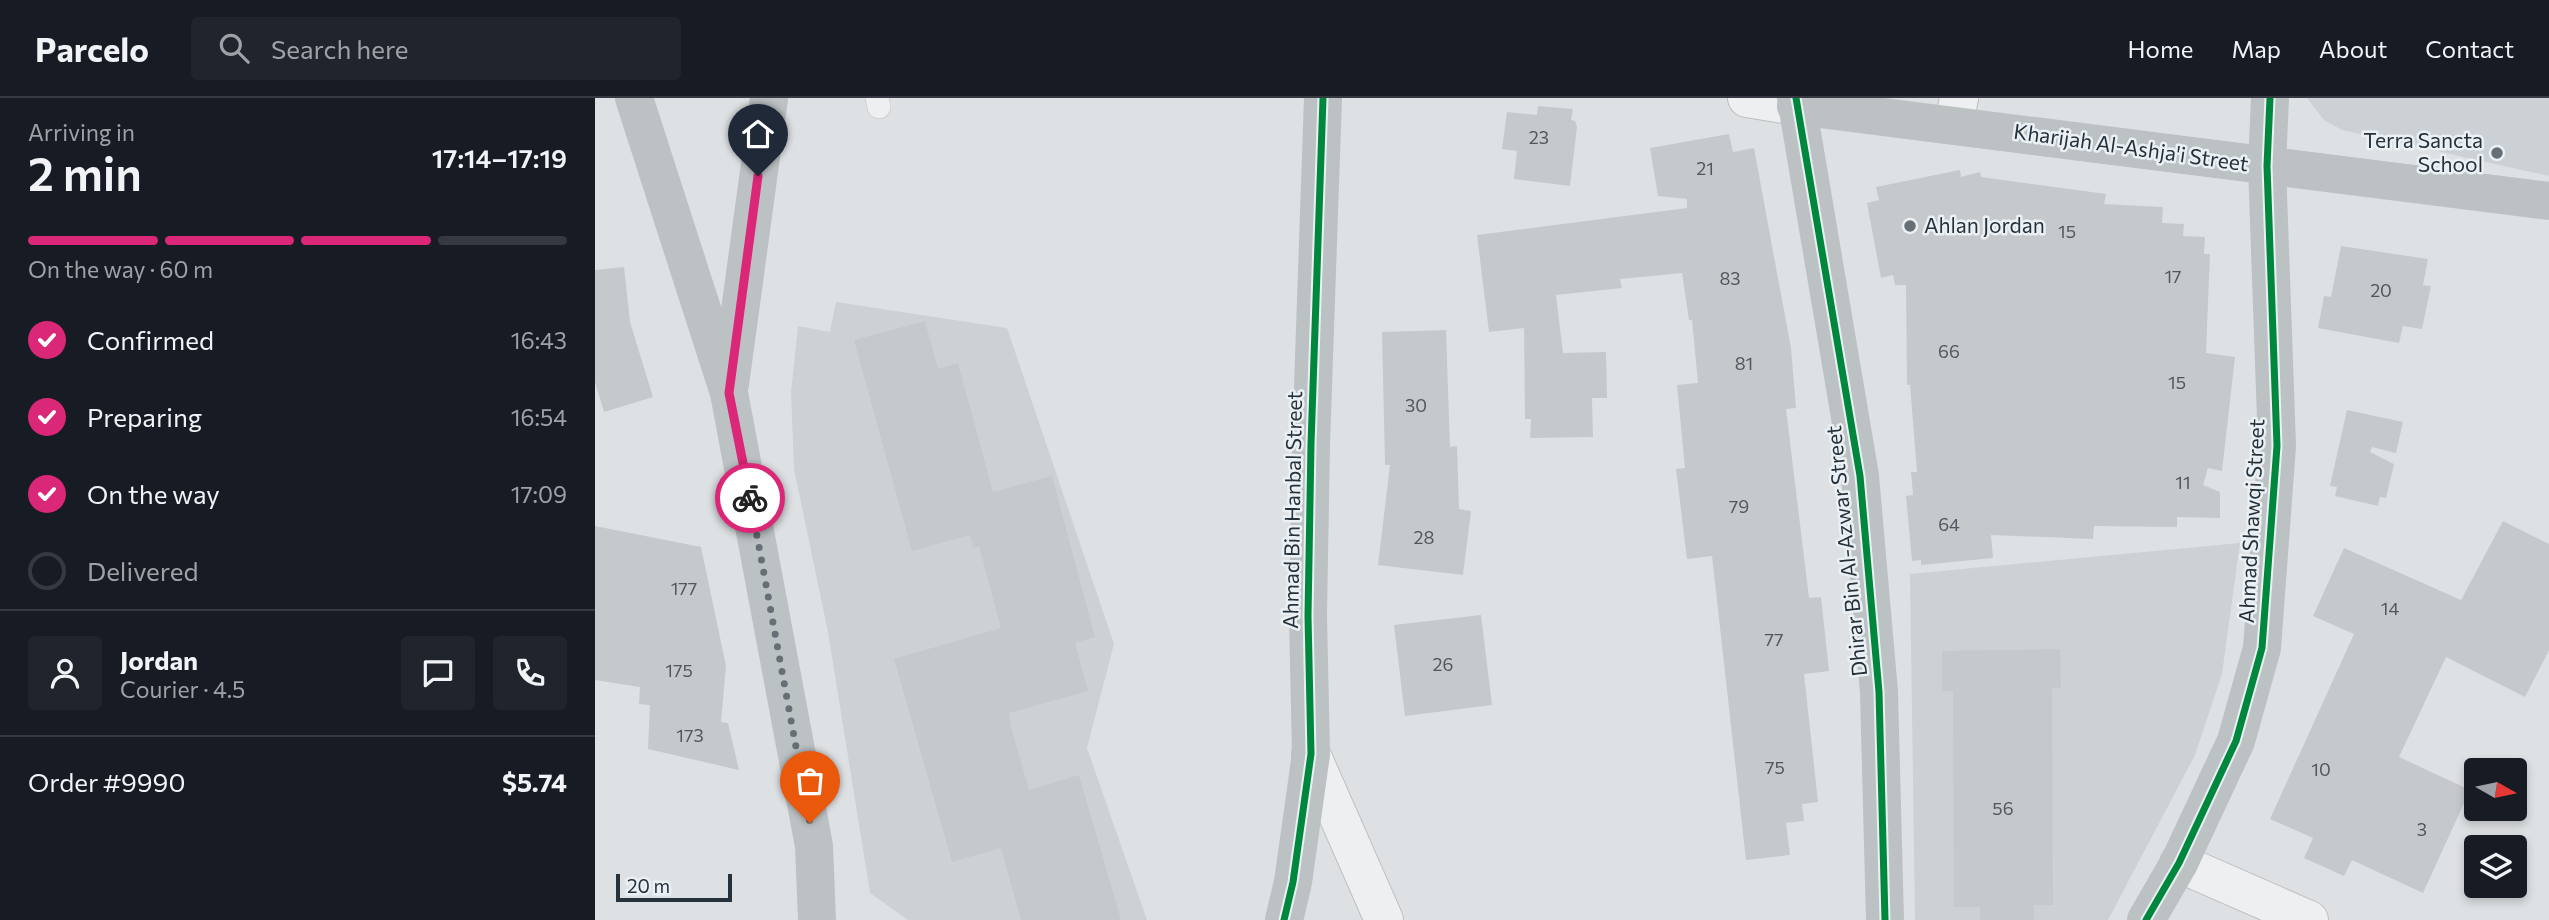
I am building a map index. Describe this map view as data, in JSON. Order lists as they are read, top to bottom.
{
  "streets": {
    "street": [
      "Kharijah Al-Ashja'i Street",
      "Ahmad Bin Hanbal Street",
      "Ahmad Shawqi Street",
      "Dhirar Bin Al-Azwar Street"
    ]
  },
  "crossings": [
    ["Kharijah Al-Ashja'i Street", "Ahmad Shawqi Street"],
    ["Kharijah Al-Ashja'i Street", "Dhirar Bin Al-Azwar Street"]
  ],
  "places": ["Terra Sancta School", "Ahlan Jordan"],
  "house_numbers": [
    "23",
    "21",
    "15",
    "17",
    "83",
    "20",
    "66",
    "81",
    "15",
    "30",
    "11",
    "79",
    "64",
    "28",
    "177",
    "14",
    "77",
    "26",
    "175",
    "173",
    "75",
    "10",
    "56",
    "3"
  ],
  "scale_bar": "20 m",
  "north": "right",
  "page": {
    "header": "Parcelo",
    "search": "Search here",
    "nav": [
      "Home",
      "Map",
      "About",
      "Contact"
    ],
    "heading": ["2 min", "Arriving in", "17:14–17:19"],
    "panel": [
      "Jordan",
      "Courier · 4.5",
      "Order #9990",
      "$5.74"
    ],
    "bar": "On the way · 60 m",
    "list": [
      ["Confirmed", "16:43"],
      ["Preparing", "16:54"],
      ["On the way", "17:09"],
      "Delivered"
    ],
    "scale": "20 m"
  }
}
